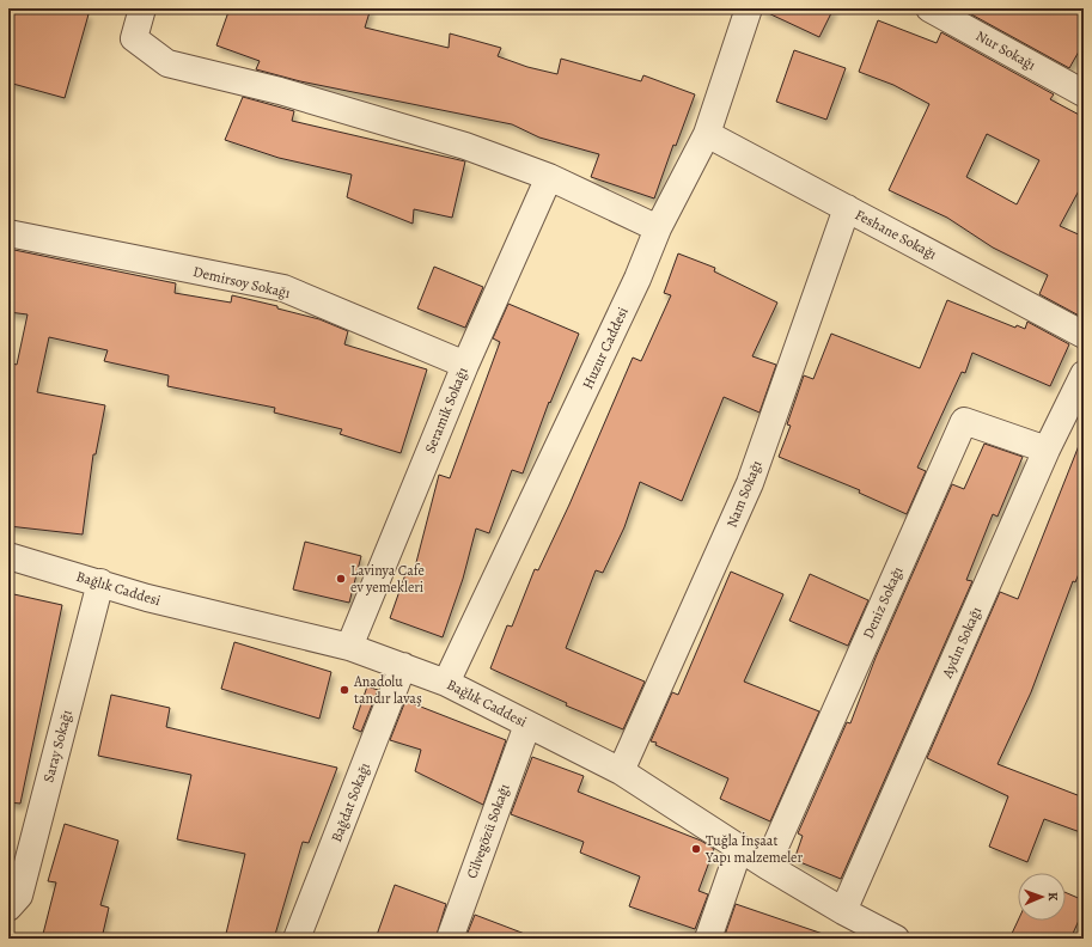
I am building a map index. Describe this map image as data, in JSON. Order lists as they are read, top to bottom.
{
  "streets": {
    "street": [
      "Nur Sokağı",
      "Feshane Sokağı",
      "Demirsoy Sokağı",
      "Huzur Caddesi",
      "Seramik Sokağı",
      "Nam Sokağı",
      "Bağlık Caddesi",
      "Deniz Sokağı",
      "Aydın Sokağı",
      "Saray Sokağı",
      "Bağdat Sokağı",
      "Cilvegözü Sokağı"
    ]
  },
  "crossings": [
    ["Feshane Sokağı", "Huzur Caddesi"],
    ["Feshane Sokağı", "Nam Sokağı"],
    ["Demirsoy Sokağı", "Seramik Sokağı"],
    ["Huzur Caddesi", "Bağlık Caddesi"],
    ["Seramik Sokağı", "Bağlık Caddesi"],
    ["Nam Sokağı", "Bağlık Caddesi"],
    ["Bağlık Caddesi", "Deniz Sokağı"],
    ["Bağlık Caddesi", "Aydın Sokağı"],
    ["Bağlık Caddesi", "Saray Sokağı"],
    ["Bağlık Caddesi", "Bağdat Sokağı"],
    ["Bağlık Caddesi", "Cilvegözü Sokağı"],
    ["Deniz Sokağı", "Aydın Sokağı"]
  ],
  "places": ["Lavinya Cafe ev yemekleri", "Anadolu tandır lavaş", "Tuğla İnşaat Yapı malzemeler"],
  "north": "right"
}
